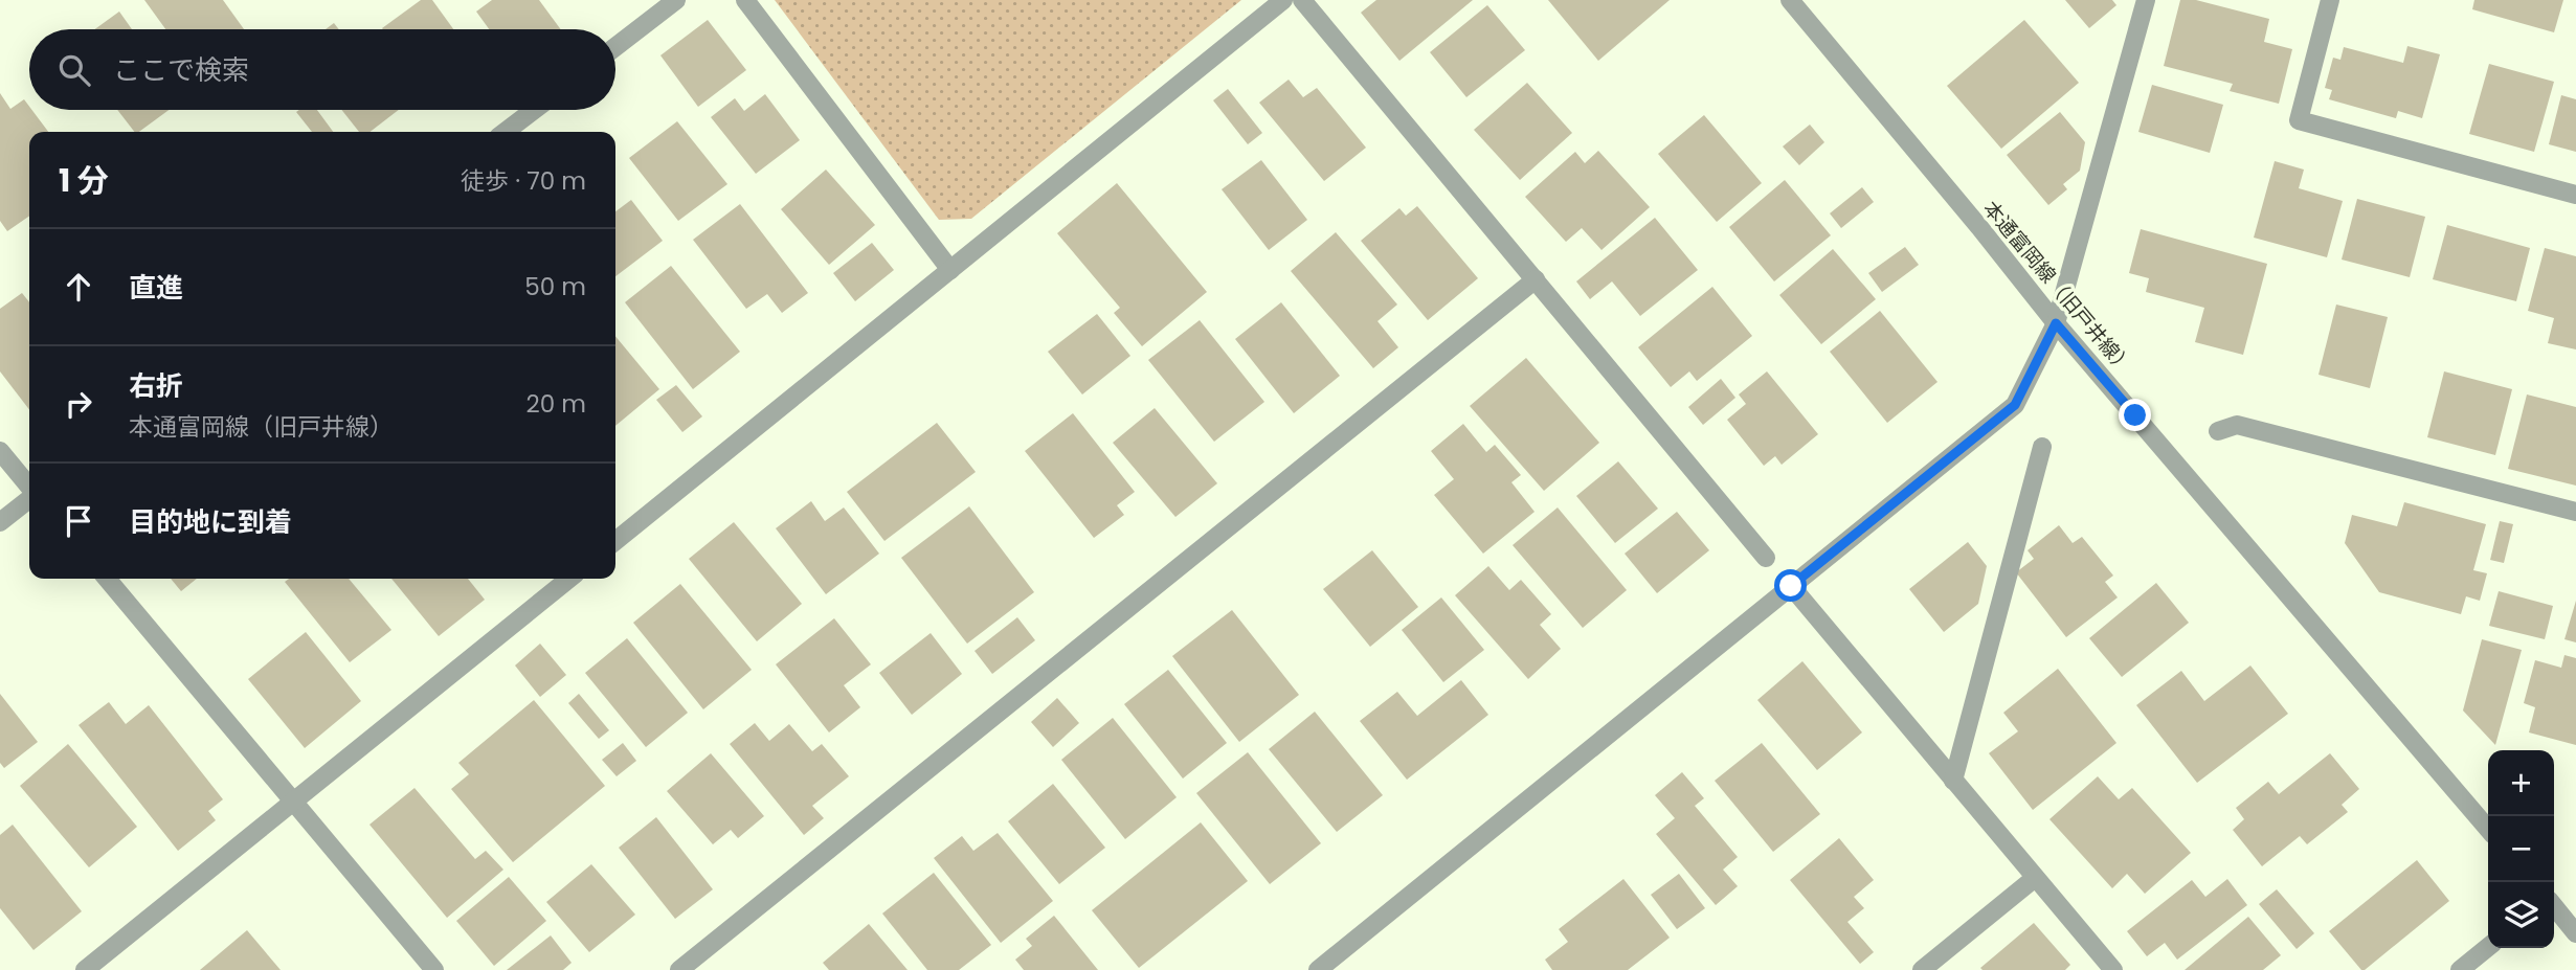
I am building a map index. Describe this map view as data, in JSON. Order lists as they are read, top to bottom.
{
  "streets": {
    "street": ["本通富岡線（旧戸井線）"]
  },
  "page": {
    "search": "ここで検索",
    "heading": ["1 分", "徒歩 · 70 m"],
    "list": [
      ["直進", "50 m"],
      ["右折", "本通富岡線（旧戸井線）", "20 m"],
      "目的地に到着"
    ],
    "map_buttons": ["+", "−"]
  }
}
